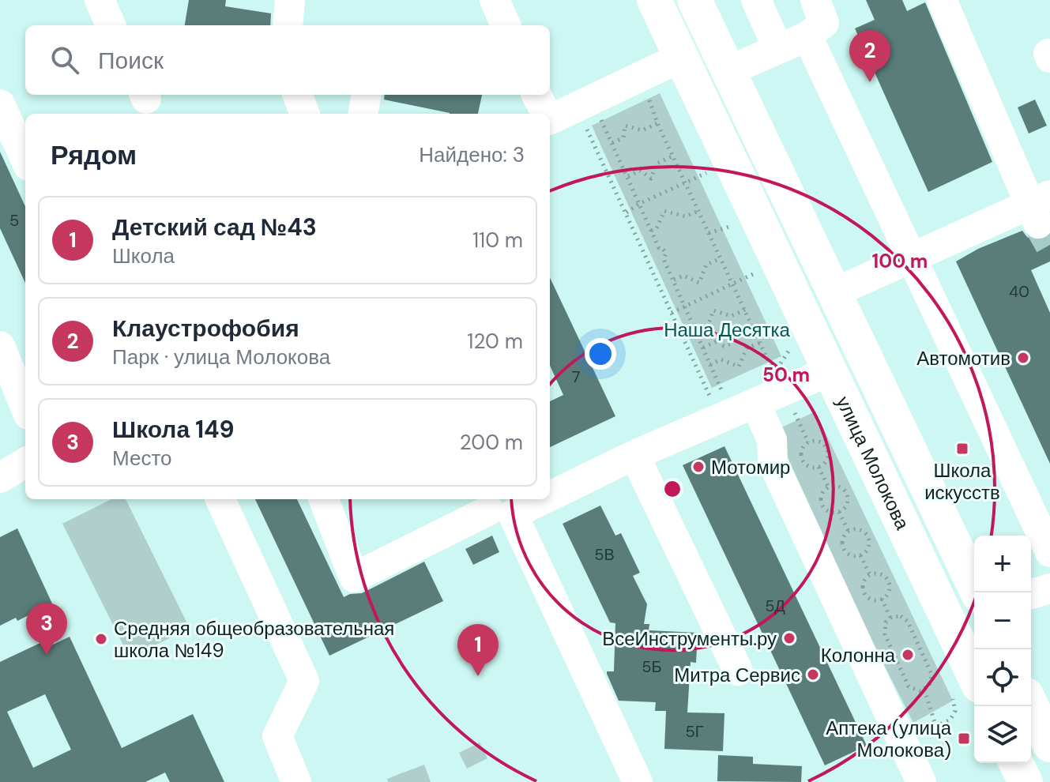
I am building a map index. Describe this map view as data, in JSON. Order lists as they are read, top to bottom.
{
  "streets": {
    "main road": ["улица Молокова"]
  },
  "parks": ["Наша Десятка"],
  "places": {
    "other": [
      "Автомотив",
      "Мотомир",
      "ВсеИнструменты.ру",
      "Средняя общеобразовательная школа №149",
      "Колонна",
      "Митра Сервис"
    ],
    "transit": ["Школа искусств", "Аптека (улица Молокова)"]
  },
  "house_numbers": [
    "5",
    "40",
    "7",
    "5В",
    "5Д",
    "5Б",
    "5Г"
  ],
  "page": {
    "search": "Поиск",
    "pins": ["2", "3", "1"],
    "heading": ["Рядом", "Найдено: 3"],
    "list": [
      {
        "mark": "1",
        "name": "Детский сад №43",
        "note": "Школа",
        "value": "110 m"
      },
      {
        "mark": "2",
        "name": "Клаустрофобия",
        "note": "Парк · улица Молокова",
        "value": "120 m"
      },
      {
        "mark": "3",
        "name": "Школа 149",
        "note": "Место",
        "value": "200 m"
      }
    ],
    "map_buttons": ["+", "−"]
  },
  "rings": ["100 m", "50 m"]
}
